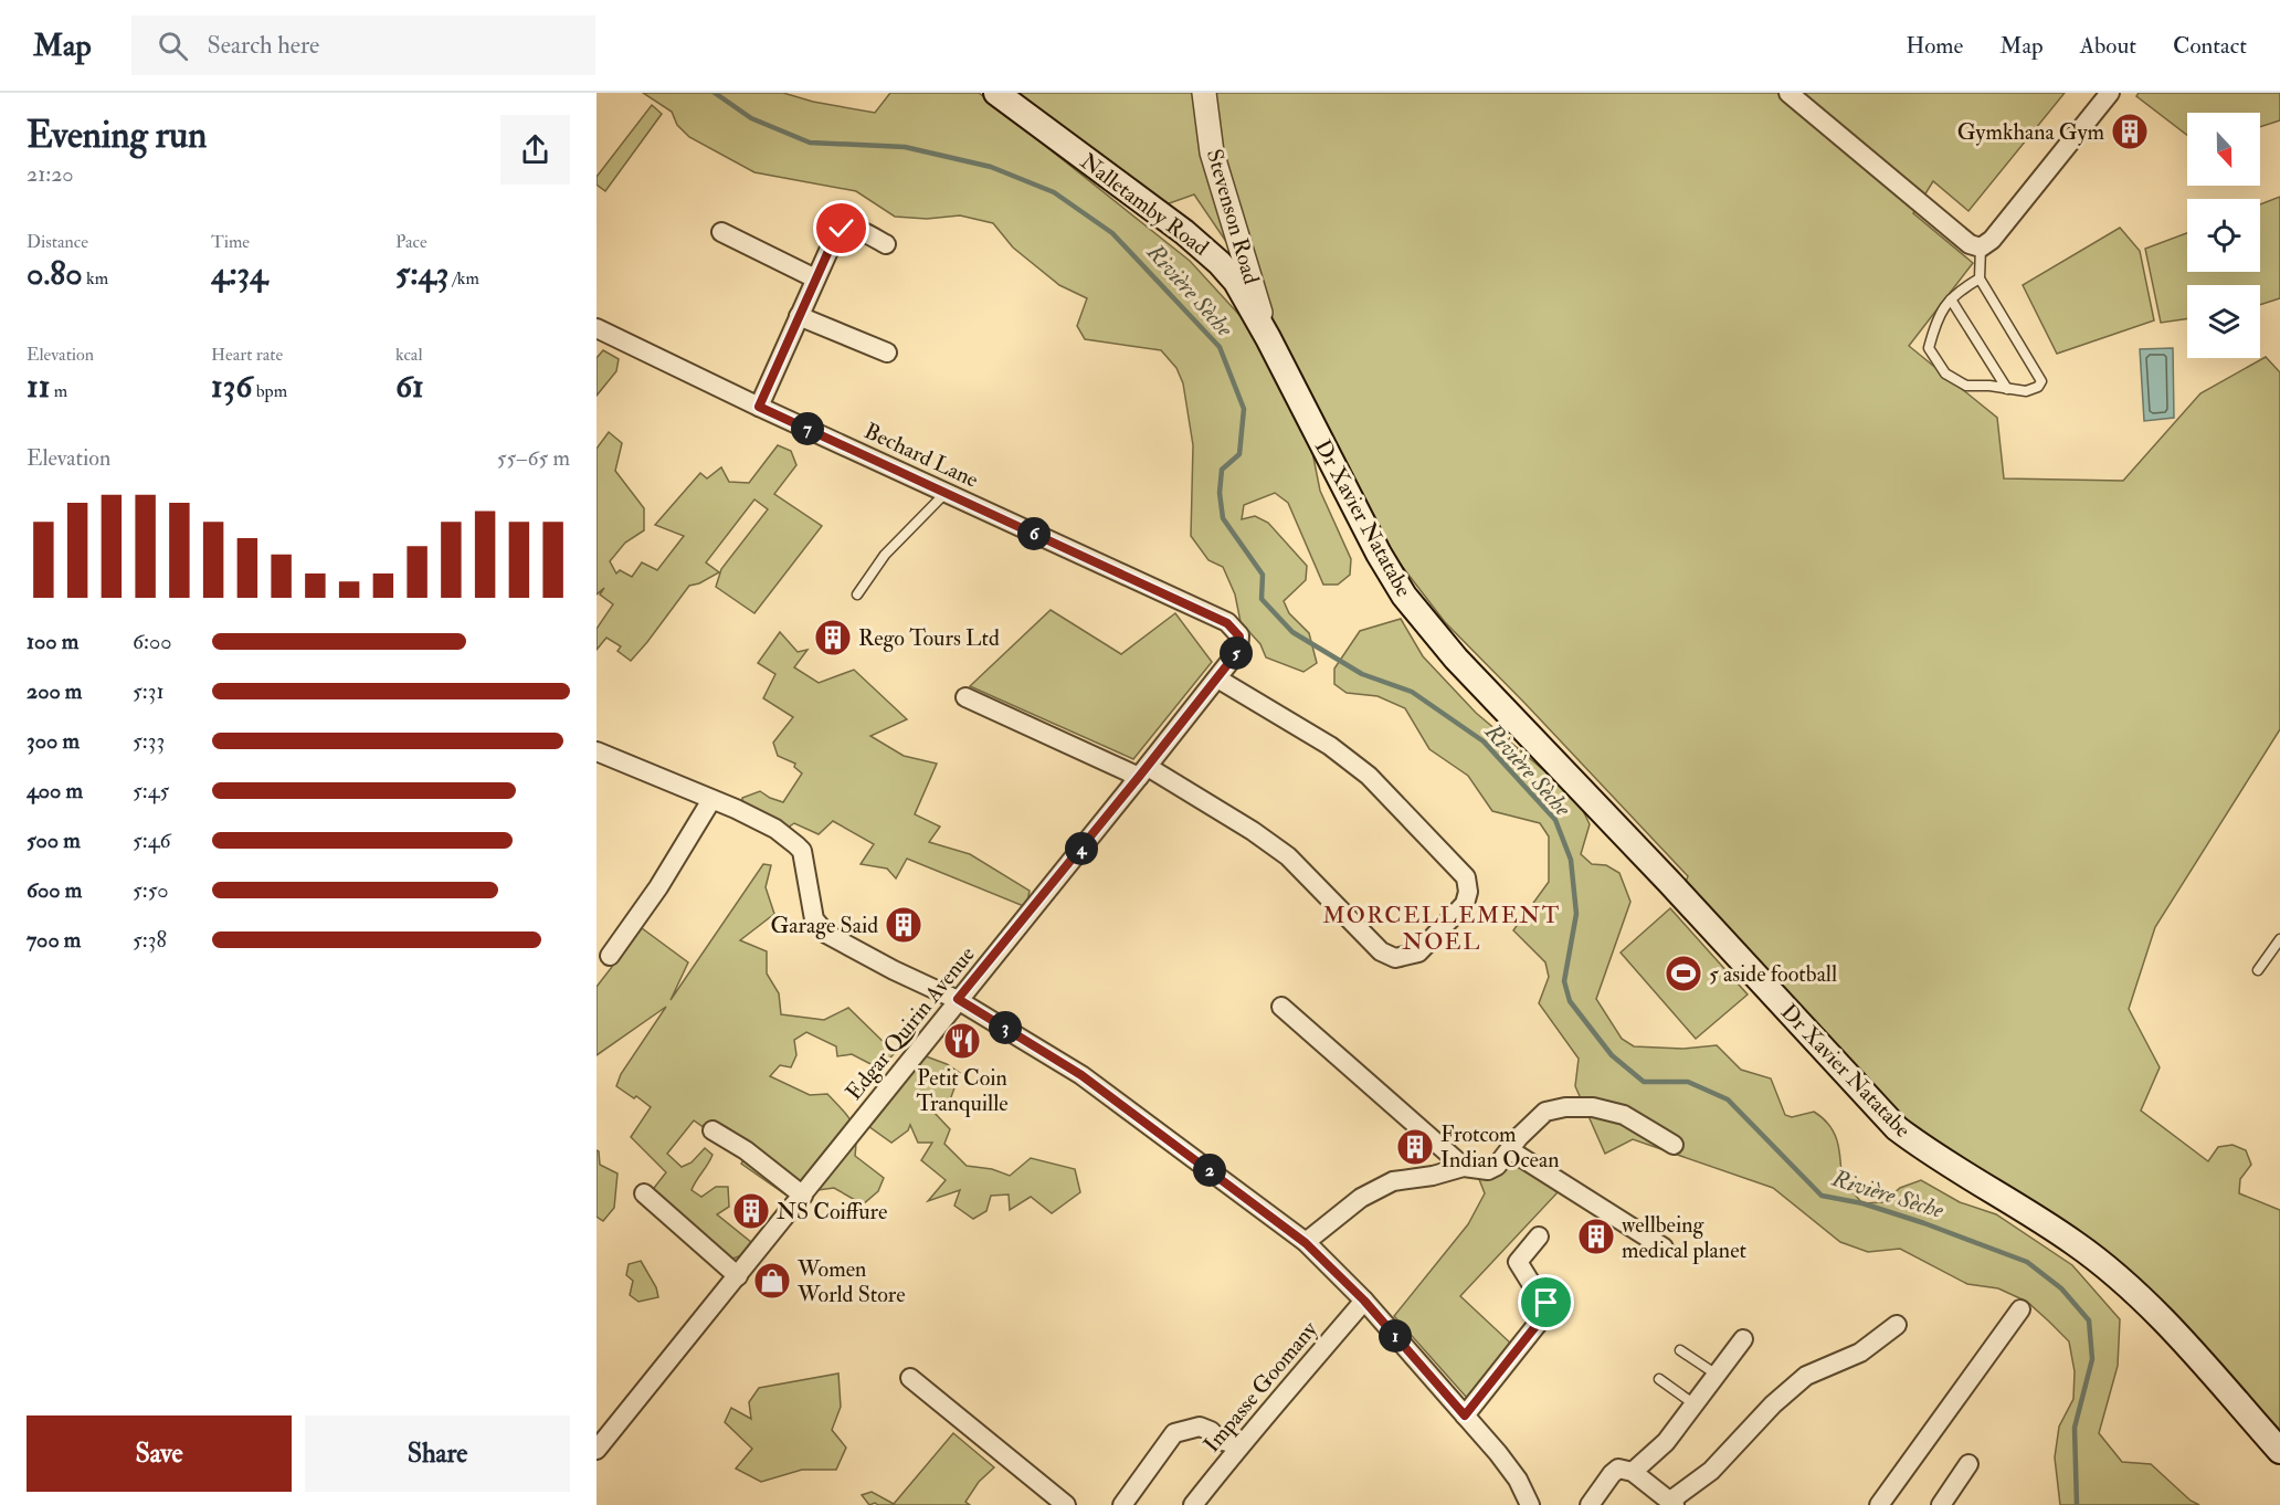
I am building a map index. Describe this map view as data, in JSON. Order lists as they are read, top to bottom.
{
  "streets": {
    "main road": ["Nalletamby Road", "Dr Xavier Natatabe"],
    "street": [
      "Stevenson Road",
      "Bechard Lane",
      "Edgar Quirin Avenue",
      "Impasse Goomany"
    ]
  },
  "crossings": [
    ["Nalletamby Road", "Stevenson Road"],
    ["Nalletamby Road", "Dr Xavier Natatabe"],
    ["Stevenson Road", "Dr Xavier Natatabe"],
    ["Bechard Lane", "Edgar Quirin Avenue"]
  ],
  "districts": ["MORCELLEMENT NOEL"],
  "water": ["Rivière Sèche"],
  "places": {
    "building": [
      "Gymkhana Gym",
      "Rego Tours Ltd",
      "Garage Said",
      "Frotcom Indian Ocean",
      "NS Coiffure",
      "wellbeing medical planet"
    ],
    "sports": ["5 aside football"],
    "restaurant": ["Petit Coin Tranquille"],
    "shop": ["Women World Store"]
  },
  "north": "bottom",
  "page": {
    "header": "Map",
    "search": "Search here",
    "nav": [
      "Home",
      "Map",
      "About",
      "Contact"
    ],
    "heading": ["Evening run", "21:20"],
    "stats": [
      ["Distance", "0.80 km"],
      ["Time", "4:34"],
      ["Pace", "5:43 /km"],
      ["Elevation", "11 m"],
      ["Heart rate", "136 bpm"],
      ["kcal", "61"]
    ],
    "pins": [
      "7",
      "6",
      "5",
      "4",
      "3",
      "2",
      "1"
    ],
    "chart": ["Elevation", "55–65 m"],
    "list": [
      {
        "name": "100 m",
        "note": "6:00"
      },
      {
        "name": "200 m",
        "note": "5:31"
      },
      {
        "name": "300 m",
        "note": "5:33"
      },
      {
        "name": "400 m",
        "note": "5:45"
      },
      {
        "name": "500 m",
        "note": "5:46"
      },
      {
        "name": "600 m",
        "note": "5:50"
      },
      {
        "name": "700 m",
        "note": "5:38"
      }
    ],
    "buttons": ["Save", "Share"]
  }
}
